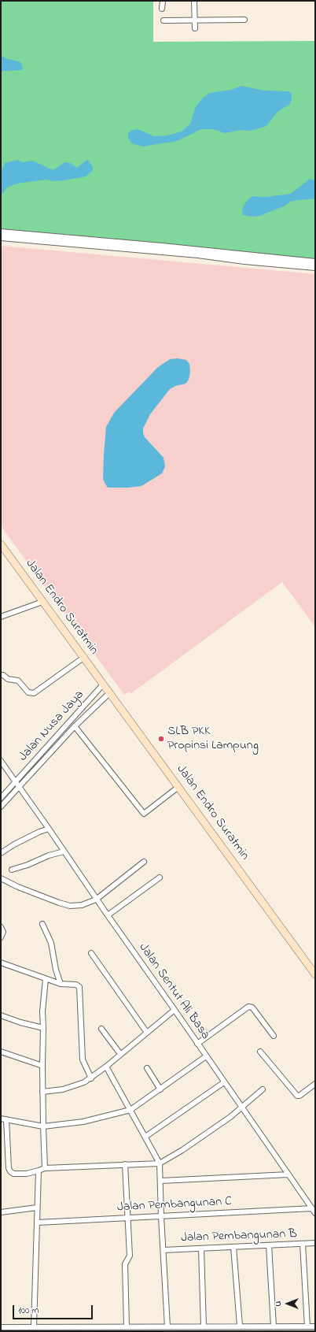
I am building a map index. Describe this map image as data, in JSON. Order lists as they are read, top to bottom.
{
  "streets": {
    "main road": ["Jalan Endro Suratmin"],
    "street": [
      "Jalan Nusa Jaya",
      "Jalan Sentut Ali Basa",
      "Jalan Pembangunan C",
      "Jalan Pembangunan B"
    ]
  },
  "crossings": [
    ["Jalan Endro Suratmin", "Jalan Nusa Jaya"],
    ["Jalan Nusa Jaya", "Jalan Sentut Ali Basa"],
    ["Jalan Sentut Ali Basa", "Jalan Pembangunan C"]
  ],
  "places": ["SLB PKK Propinsi Lampung"],
  "scale_bar": "100 m",
  "north": "left"
}
